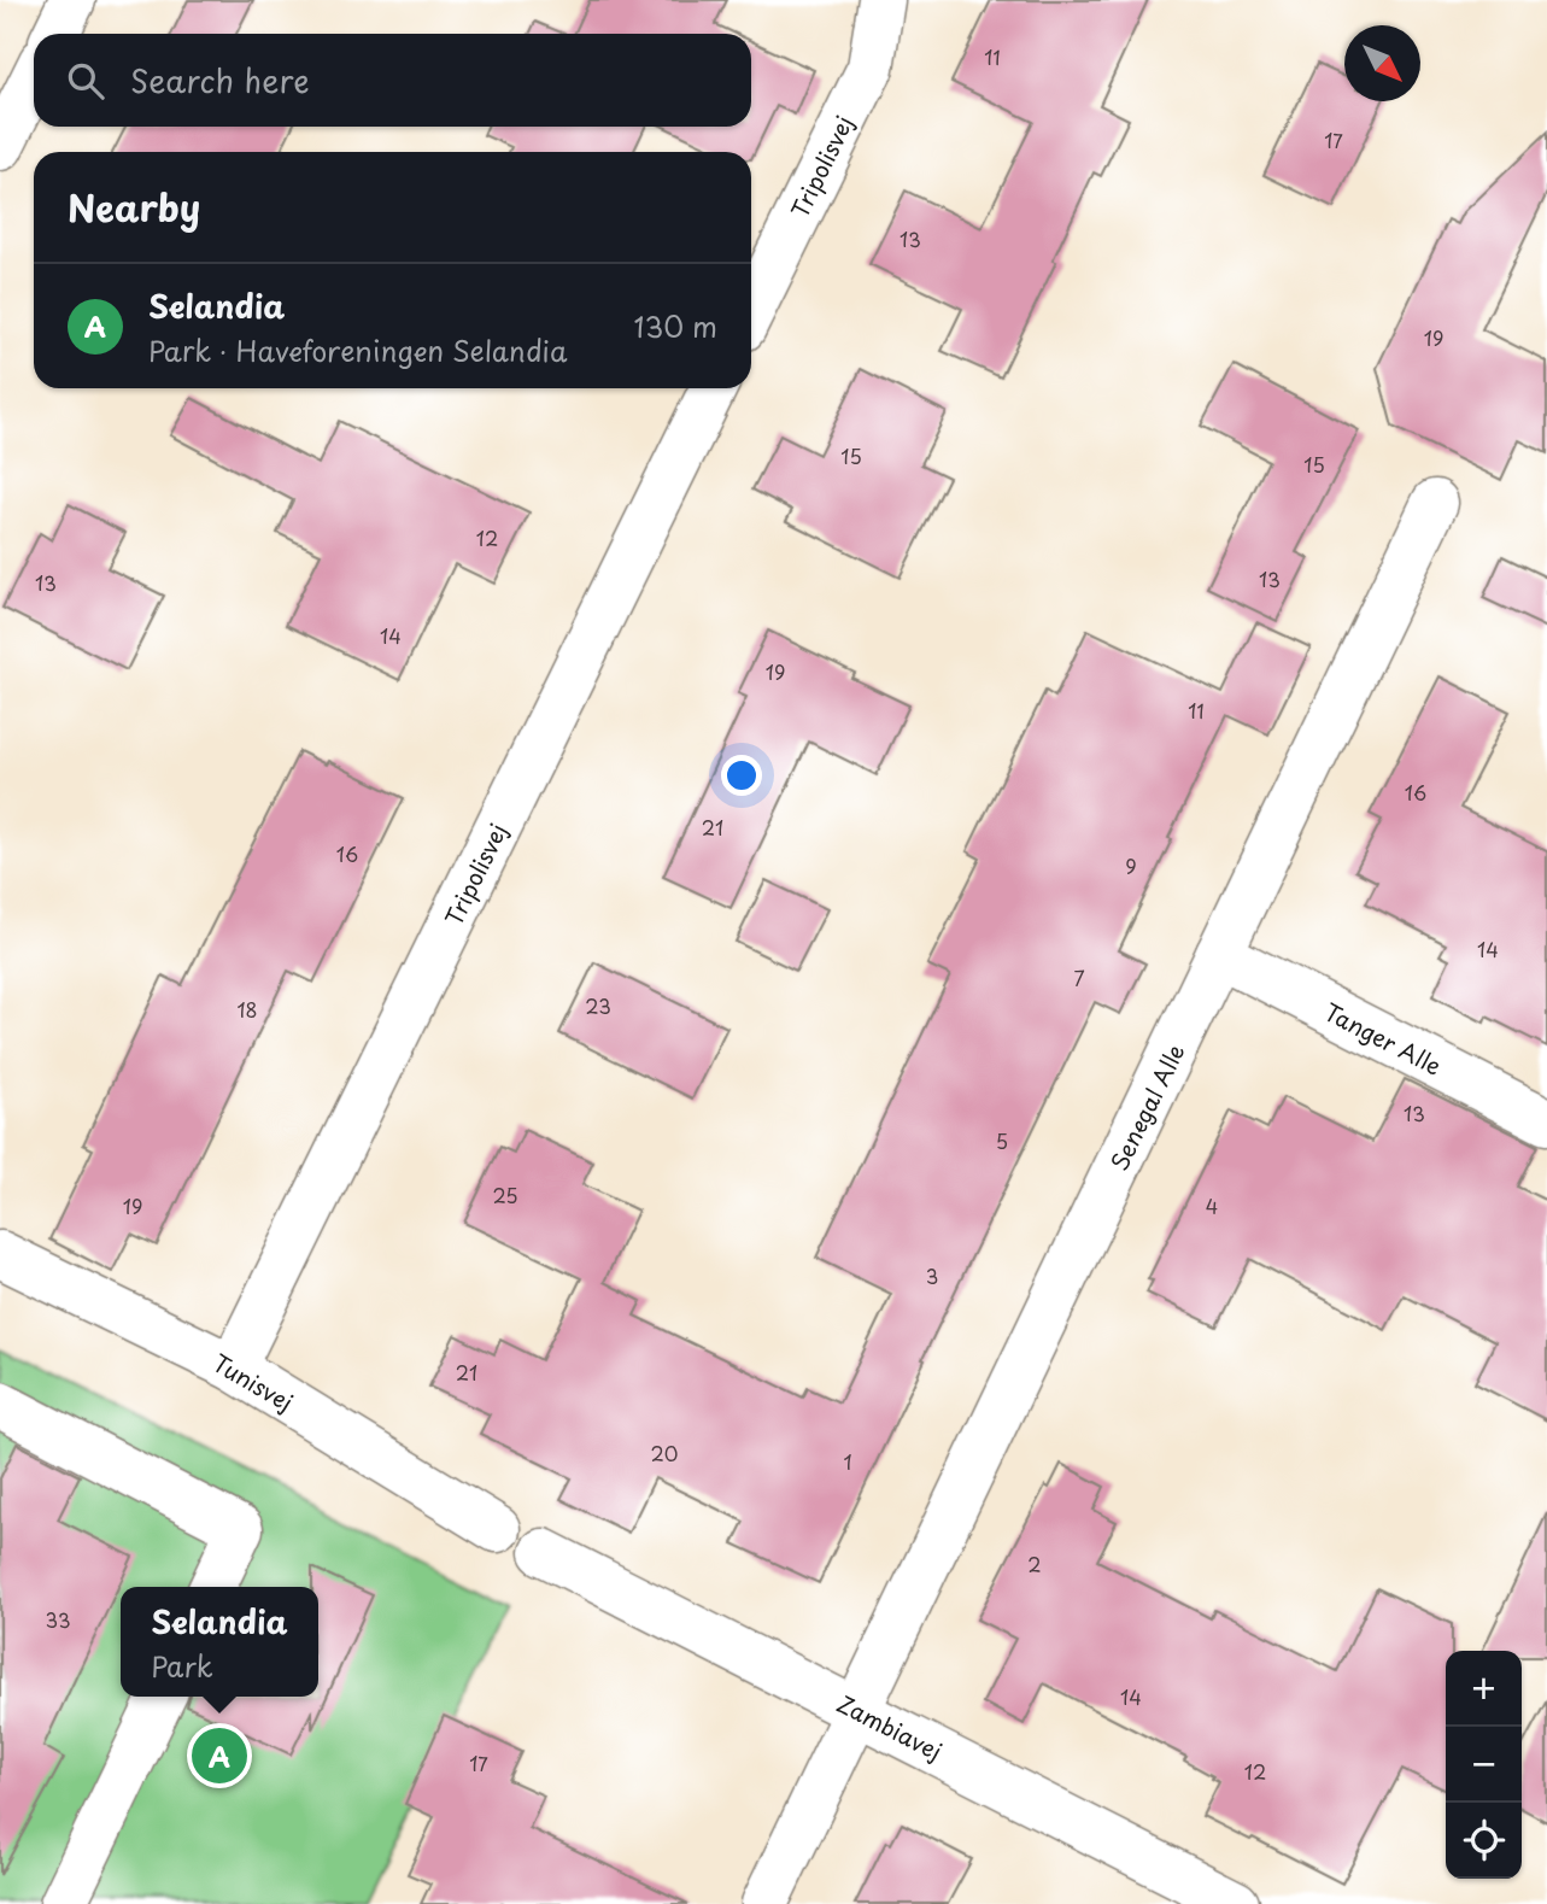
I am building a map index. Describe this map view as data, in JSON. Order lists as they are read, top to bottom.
{
  "streets": {
    "street": [
      "Tripolisvej",
      "Tanger Alle",
      "Senegal Alle",
      "Tunisvej",
      "Zambiavej"
    ]
  },
  "crossings": [
    ["Tripolisvej", "Tunisvej"],
    ["Tanger Alle", "Senegal Alle"],
    ["Senegal Alle", "Zambiavej"]
  ],
  "house_numbers": [
    "11",
    "17",
    "13",
    "19",
    "15",
    "15",
    "12",
    "13",
    "13",
    "14",
    "19",
    "11",
    "16",
    "21",
    "16",
    "9",
    "14",
    "7",
    "23",
    "18",
    "13",
    "5",
    "25",
    "19",
    "4",
    "3",
    "21",
    "20",
    "1",
    "2",
    "33",
    "14",
    "17",
    "12"
  ],
  "north": "bottom right",
  "page": {
    "search": "Search here",
    "heading": "Nearby",
    "list": [
      {
        "mark": "A",
        "name": "Selandia",
        "note": "Park · Haveforeningen Selandia",
        "value": "130 m"
      }
    ],
    "popup": ["Selandia", "Park"],
    "map_buttons": ["+", "−"],
    "pins": "A"
  }
}
